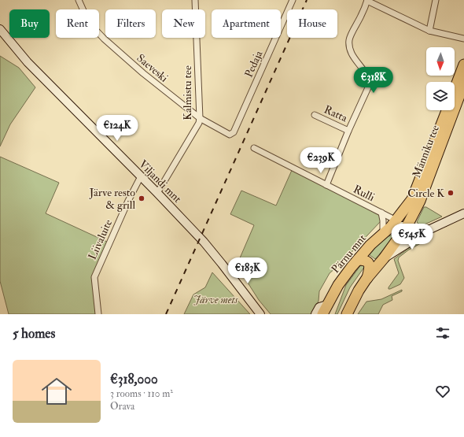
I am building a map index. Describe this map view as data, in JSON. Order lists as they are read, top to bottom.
{
  "streets": {
    "highway": ["Männiku tee", "Pärnu mnt"],
    "main road": ["Viljandi mnt"],
    "street": [
      "Pedaja",
      "Saeveski",
      "Kalmistu tee",
      "Ratta",
      "Rulli",
      "Liivaluite"
    ]
  },
  "crossings": [
    ["Pedaja", "Saeveski"],
    ["Saeveski", "Kalmistu tee"],
    ["Kalmistu tee", "Viljandi mnt"],
    ["Männiku tee", "Rulli"],
    ["Männiku tee", "Pärnu mnt"],
    ["Viljandi mnt", "Liivaluite"],
    ["Rulli", "Pärnu mnt"]
  ],
  "parks": ["Järve mets"],
  "places": ["Circle K", "Järve resto & grill"],
  "north": "bottom",
  "page": {
    "chip": [
      "Buy",
      "Rent",
      "Filters",
      "New",
      "Apartment",
      "House"
    ],
    "price": [
      "€318K",
      "€124K",
      "€239K",
      "€545K",
      "€183K"
    ],
    "heading": "5 homes",
    "list": [
      {
        "name": "€318,000",
        "note": "3 rooms · 110 m² · Orava"
      }
    ]
  }
}
